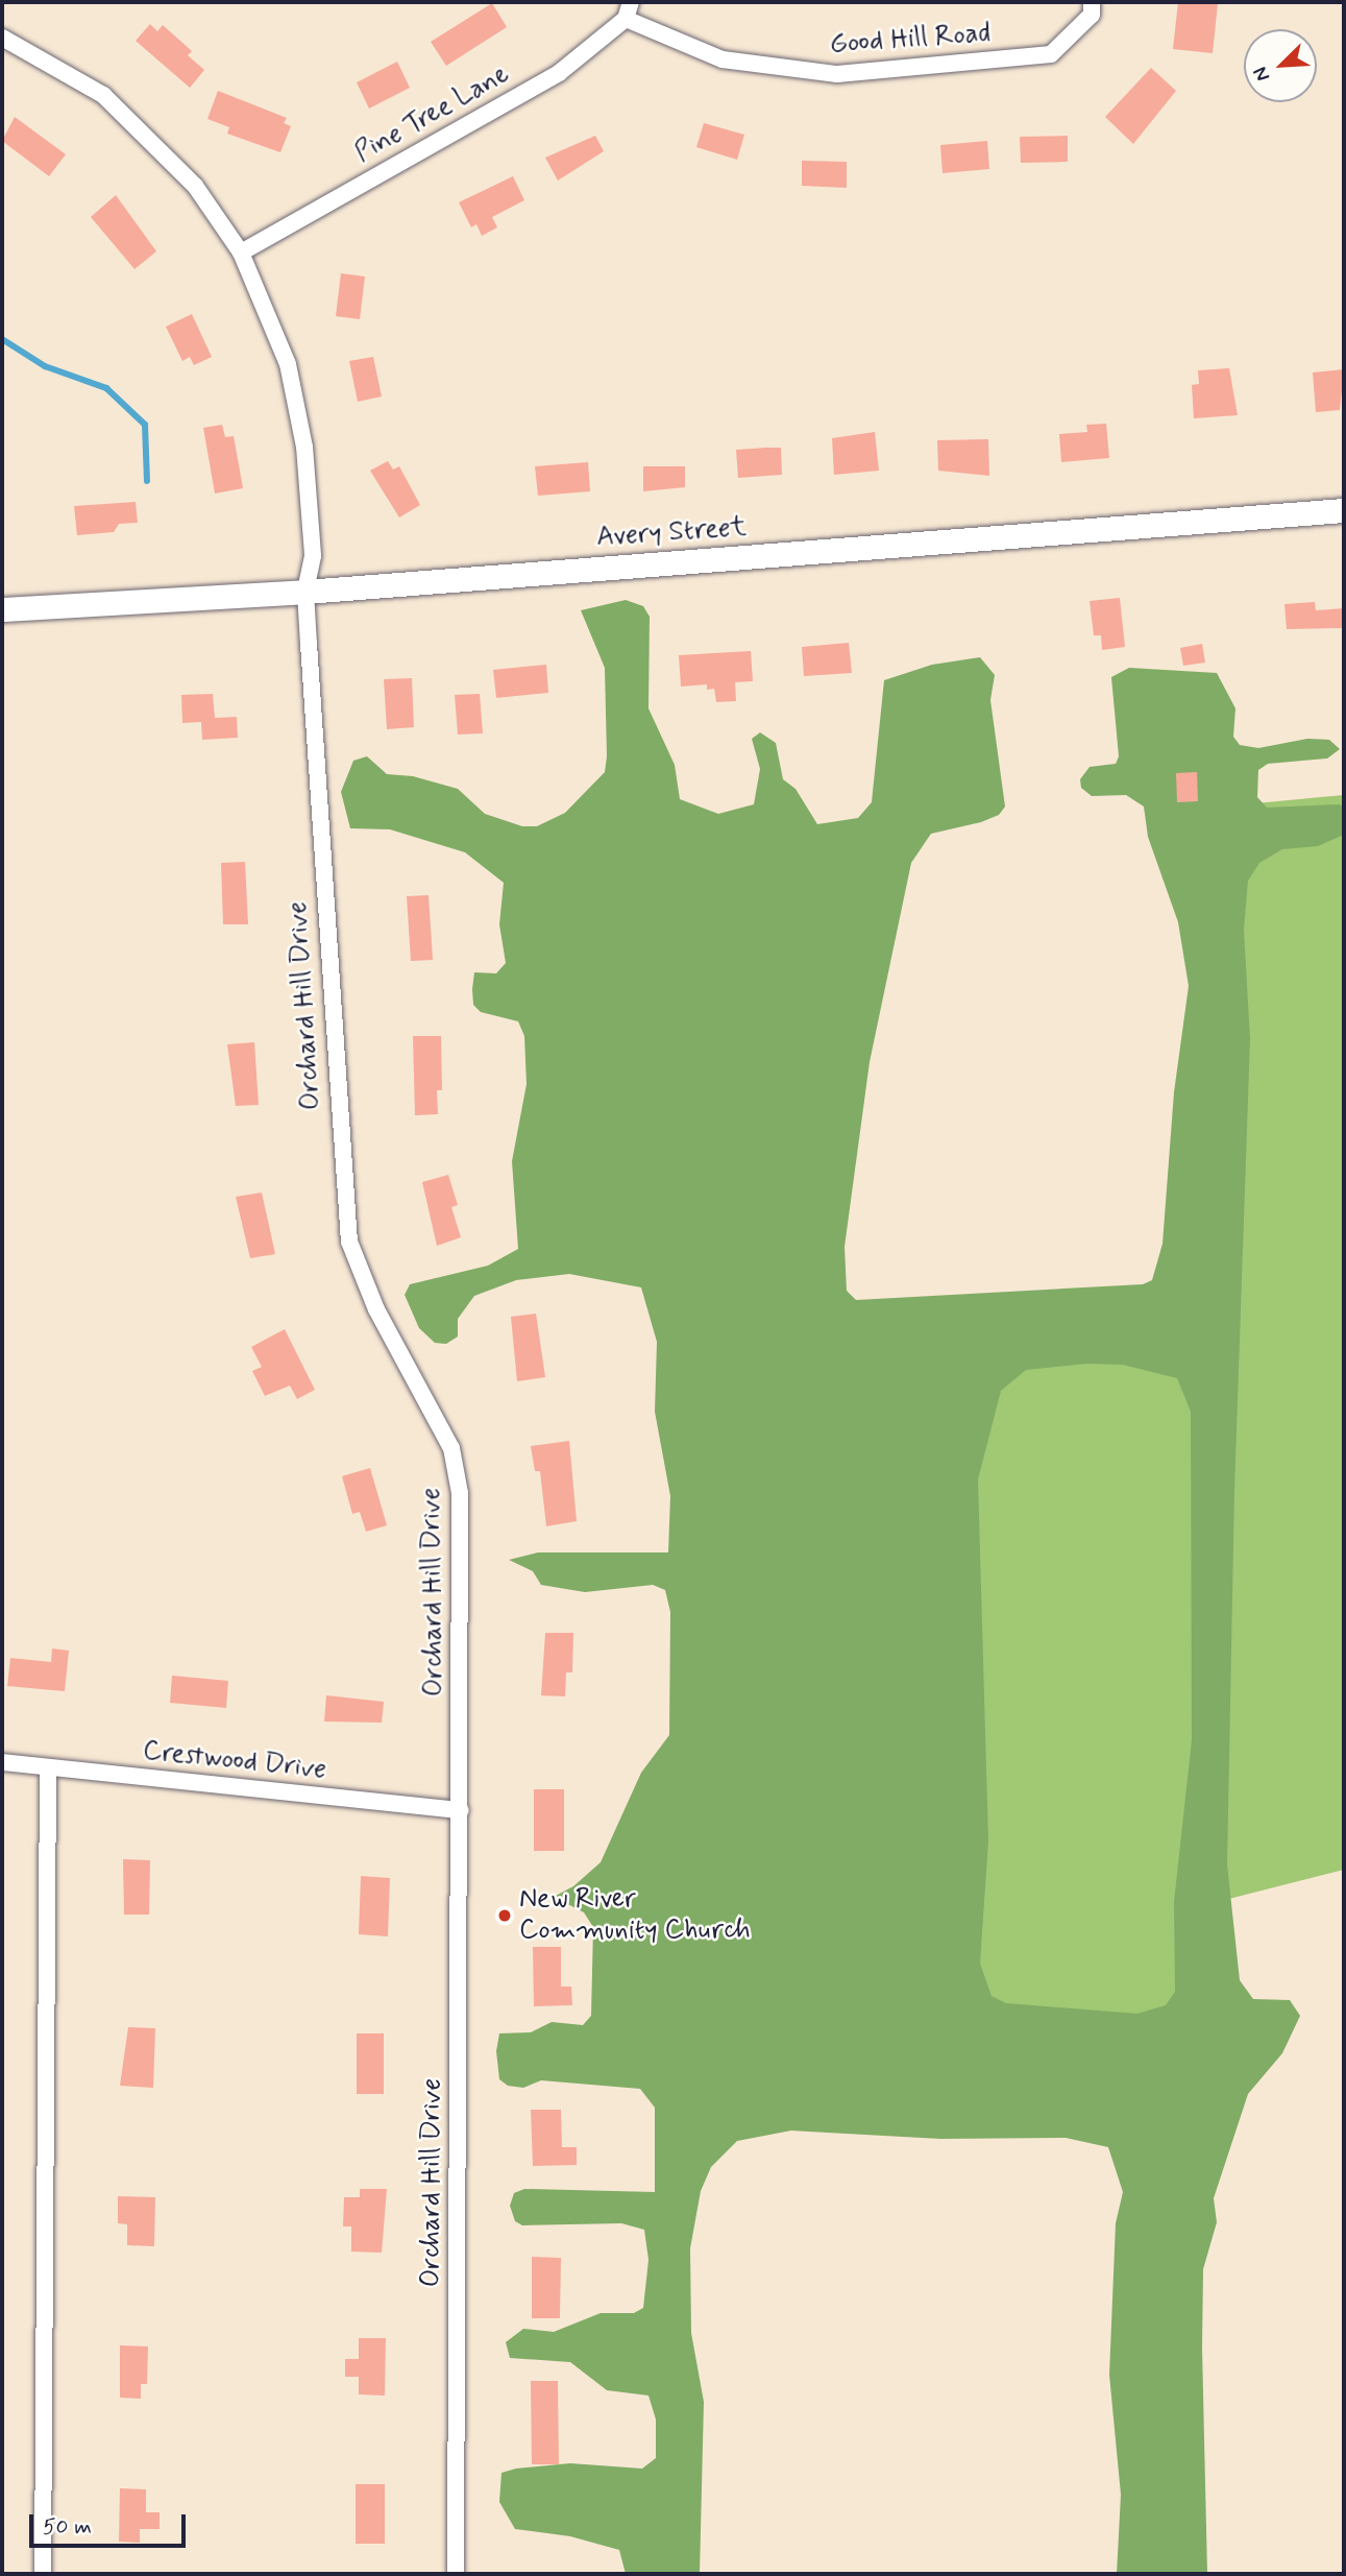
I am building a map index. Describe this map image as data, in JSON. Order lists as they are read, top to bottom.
{
  "streets": {
    "main road": ["Avery Street"],
    "street": [
      "Good Hill Road",
      "Pine Tree Lane",
      "Orchard Hill Drive",
      "Crestwood Drive"
    ]
  },
  "crossings": [
    ["Good Hill Road", "Pine Tree Lane"],
    ["Pine Tree Lane", "Orchard Hill Drive"],
    ["Avery Street", "Orchard Hill Drive"],
    ["Orchard Hill Drive", "Crestwood Drive"]
  ],
  "places": ["New River Community Church"],
  "scale_bar": "50 m",
  "north": "bottom left"
}
